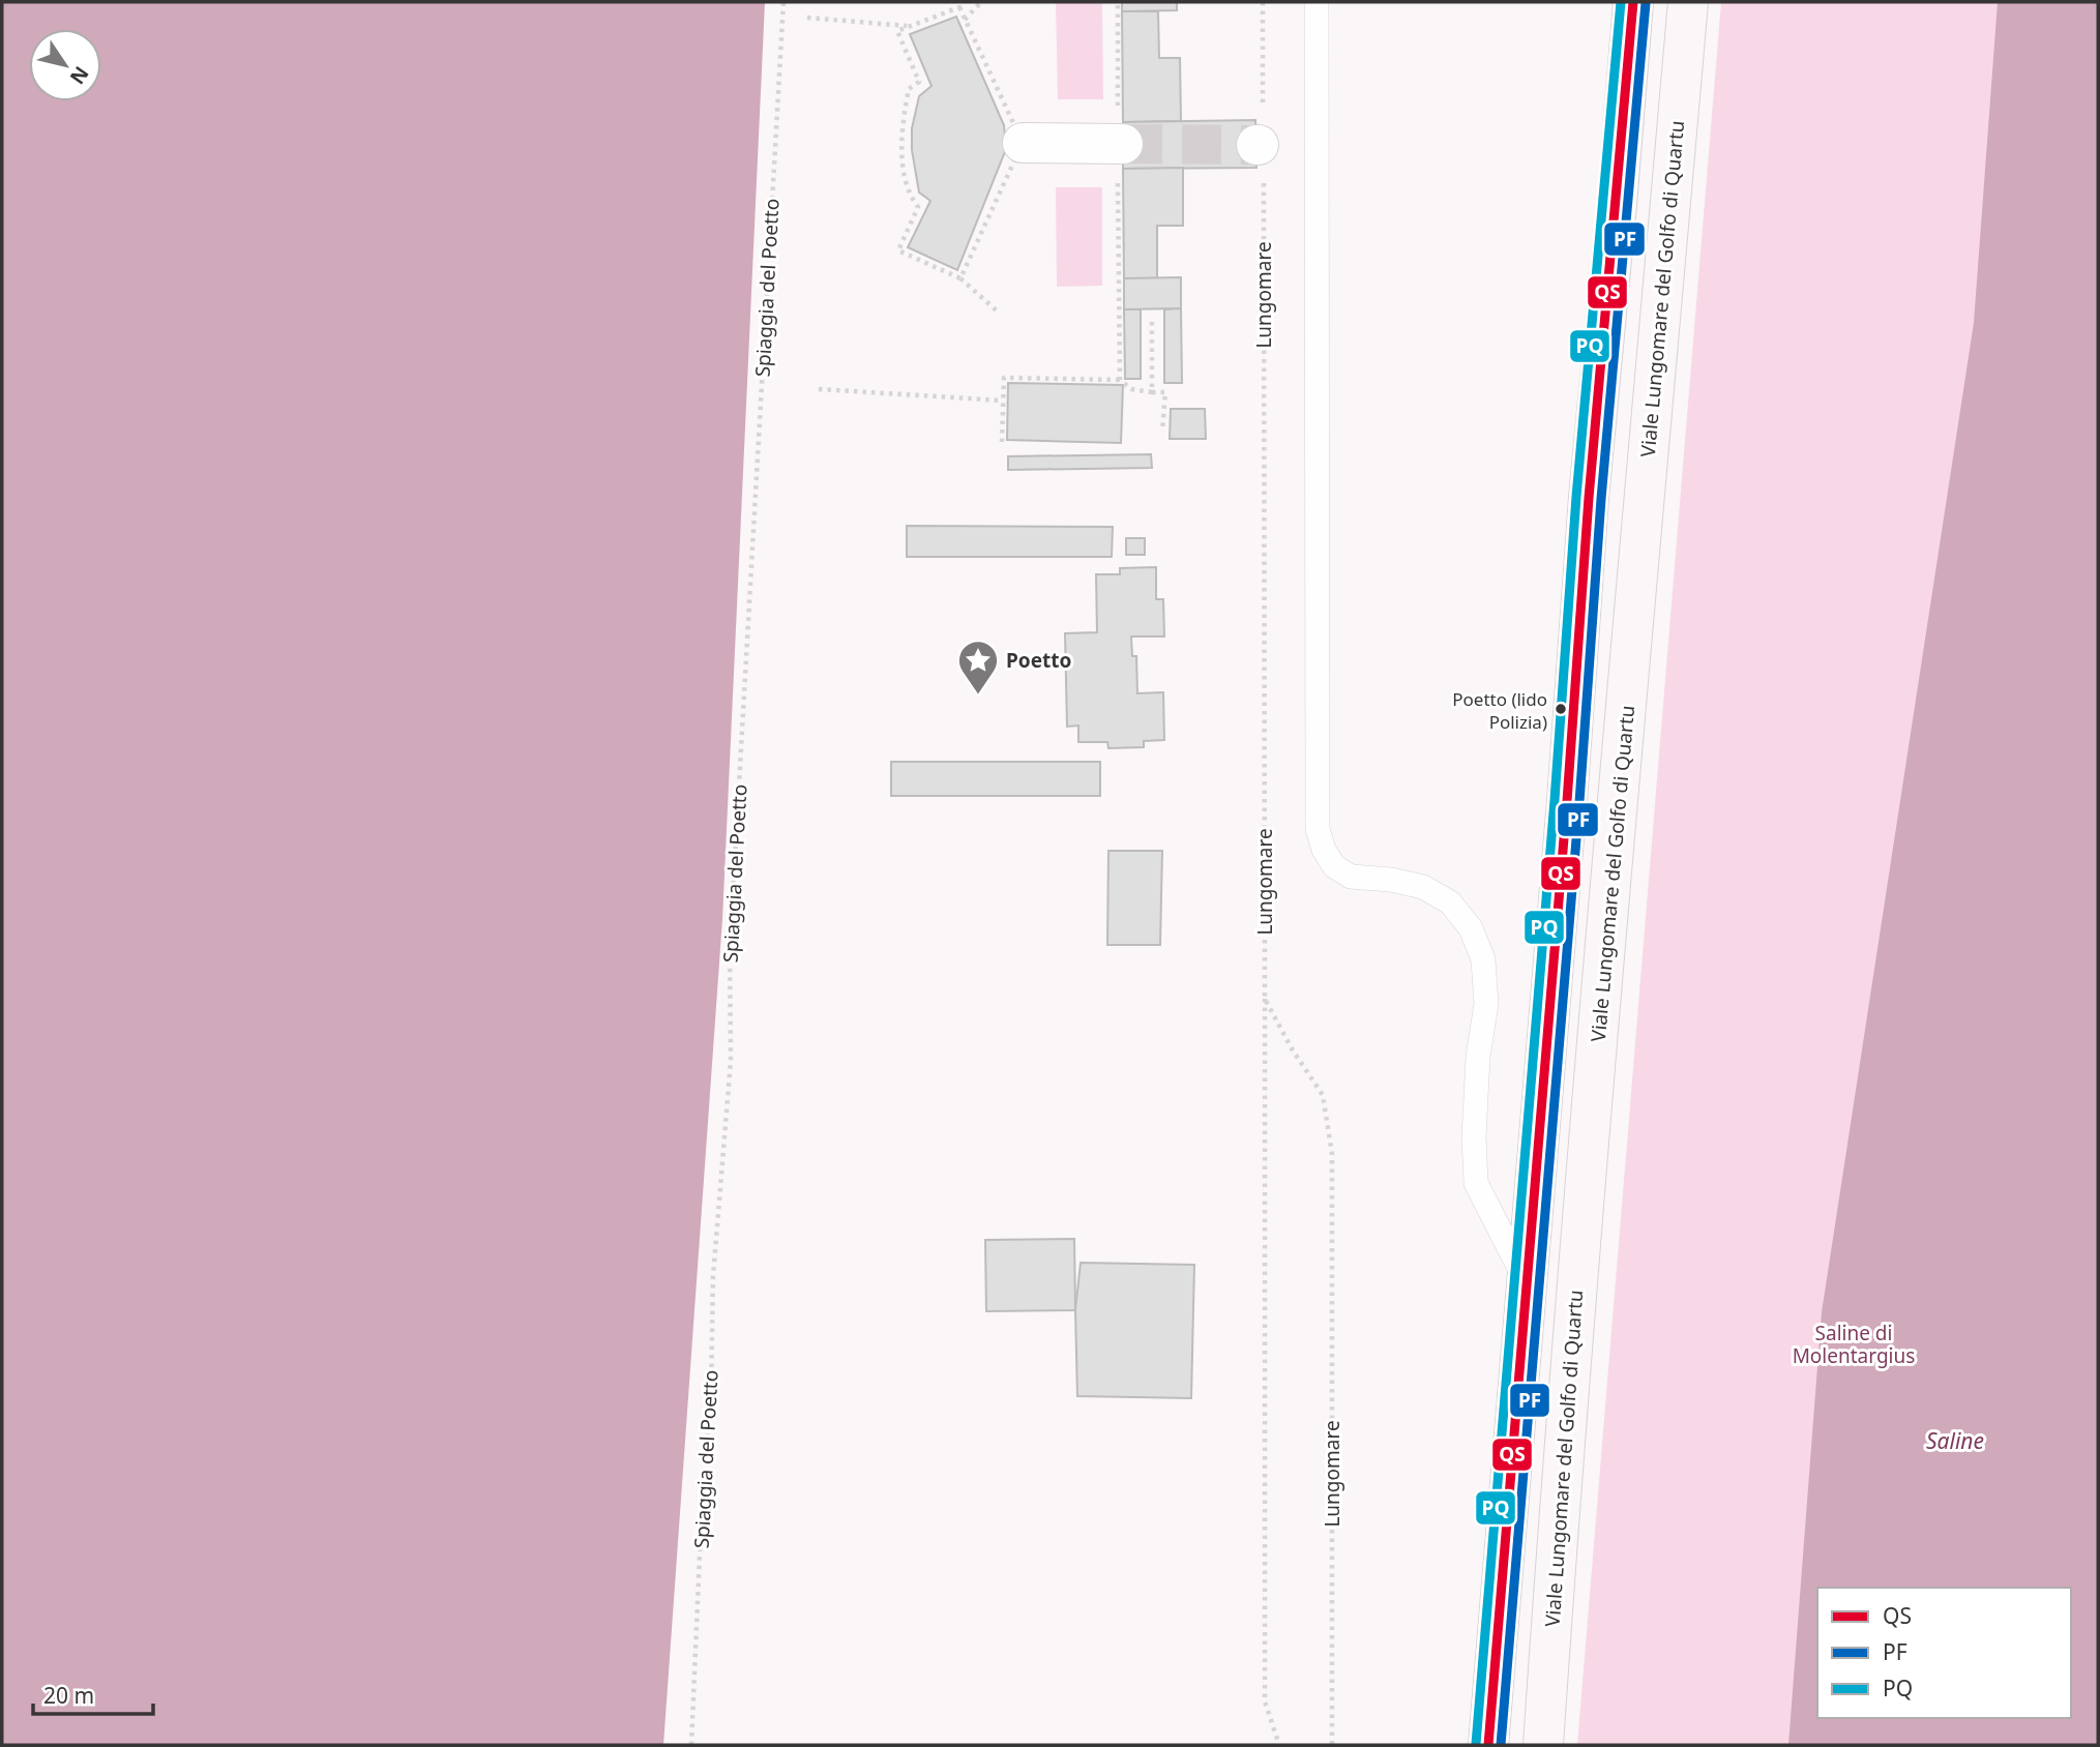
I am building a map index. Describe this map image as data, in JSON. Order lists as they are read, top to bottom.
{
  "streets": {
    "main road": ["Viale Lungomare del Golfo di Quartu"],
    "path": ["Spiaggia del Poetto", "Lungomare"]
  },
  "water": ["Saline"],
  "parks": ["Saline di Molentargius"],
  "places": {
    "place": ["Poetto"],
    "other": ["Poetto (lido Polizia)"]
  },
  "lines": ["transit line QS", "transit line PQ", "transit line PF"],
  "legend": ["QS", "PF", "PQ"],
  "scale_bar": "20 m",
  "north": "bottom right"
}
